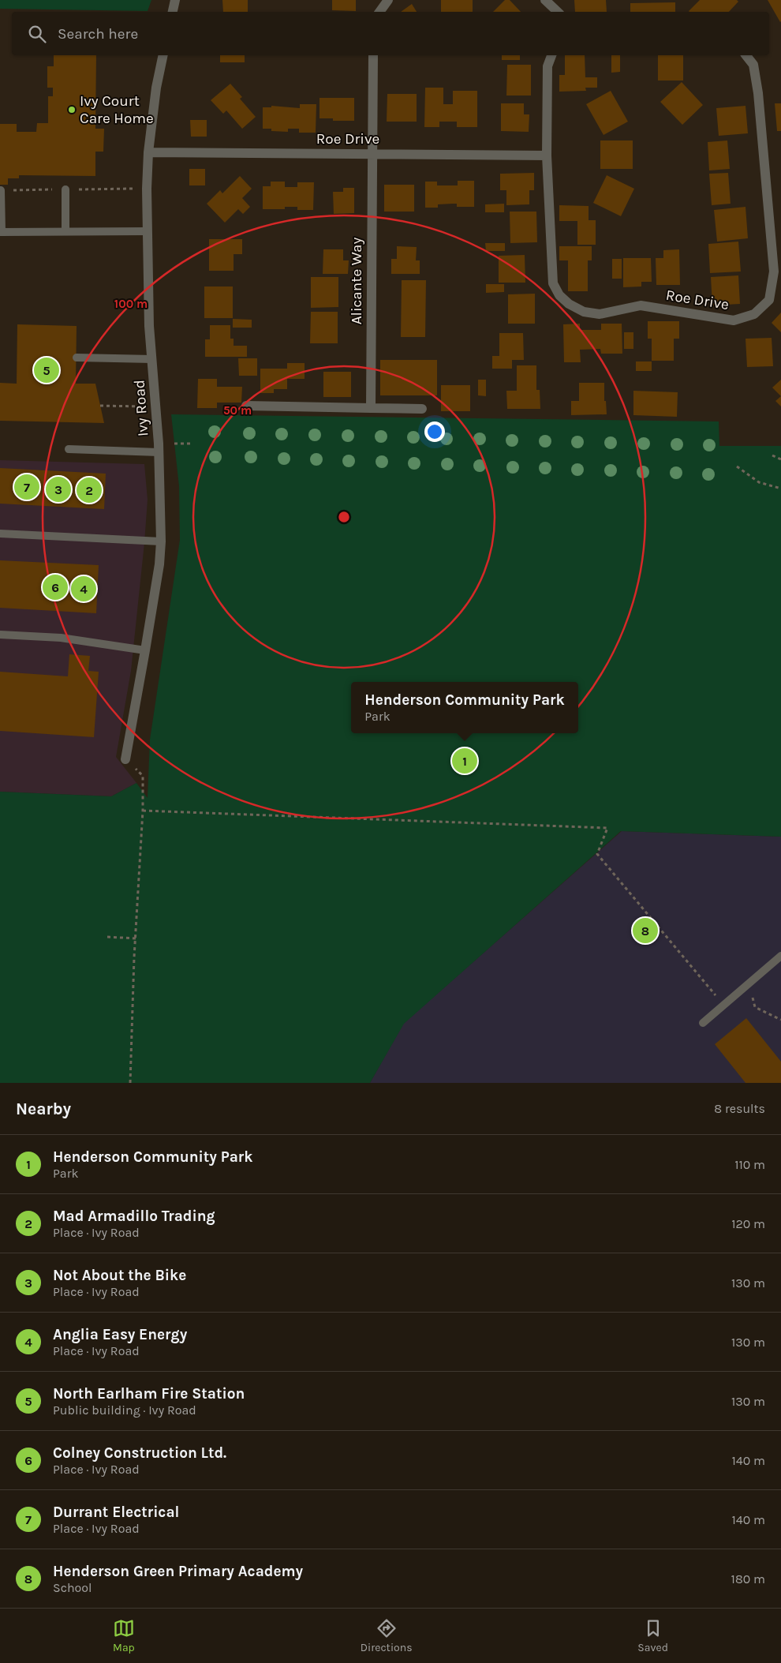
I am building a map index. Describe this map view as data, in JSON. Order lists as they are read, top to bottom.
{
  "streets": {
    "street": ["Roe Drive", "Alicante Way", "Ivy Road"]
  },
  "crossings": [
    ["Roe Drive", "Alicante Way"],
    ["Roe Drive", "Ivy Road"]
  ],
  "places": ["Ivy Court Care Home"],
  "page": {
    "search": "Search here",
    "pins": [
      "5",
      "7",
      "3",
      "2",
      "6",
      "4",
      "1",
      "8"
    ],
    "popup": ["Henderson Community Park", "Park"],
    "heading": ["Nearby", "8 results"],
    "list": [
      {
        "mark": "1",
        "name": "Henderson Community Park",
        "note": "Park",
        "value": "110 m"
      },
      {
        "mark": "2",
        "name": "Mad Armadillo Trading",
        "note": "Place · Ivy Road",
        "value": "120 m"
      },
      {
        "mark": "3",
        "name": "Not About the Bike",
        "note": "Place · Ivy Road",
        "value": "130 m"
      },
      {
        "mark": "4",
        "name": "Anglia Easy Energy",
        "note": "Place · Ivy Road",
        "value": "130 m"
      },
      {
        "mark": "5",
        "name": "North Earlham Fire Station",
        "note": "Public building · Ivy Road",
        "value": "130 m"
      },
      {
        "mark": "6",
        "name": "Colney Construction Ltd.",
        "note": "Place · Ivy Road",
        "value": "140 m"
      },
      {
        "mark": "7",
        "name": "Durrant Electrical",
        "note": "Place · Ivy Road",
        "value": "140 m"
      },
      {
        "mark": "8",
        "name": "Henderson Green Primary Academy",
        "note": "School",
        "value": "180 m"
      }
    ],
    "nav": ["Map", "Directions", "Saved"]
  },
  "rings": ["100 m", "50 m"]
}
